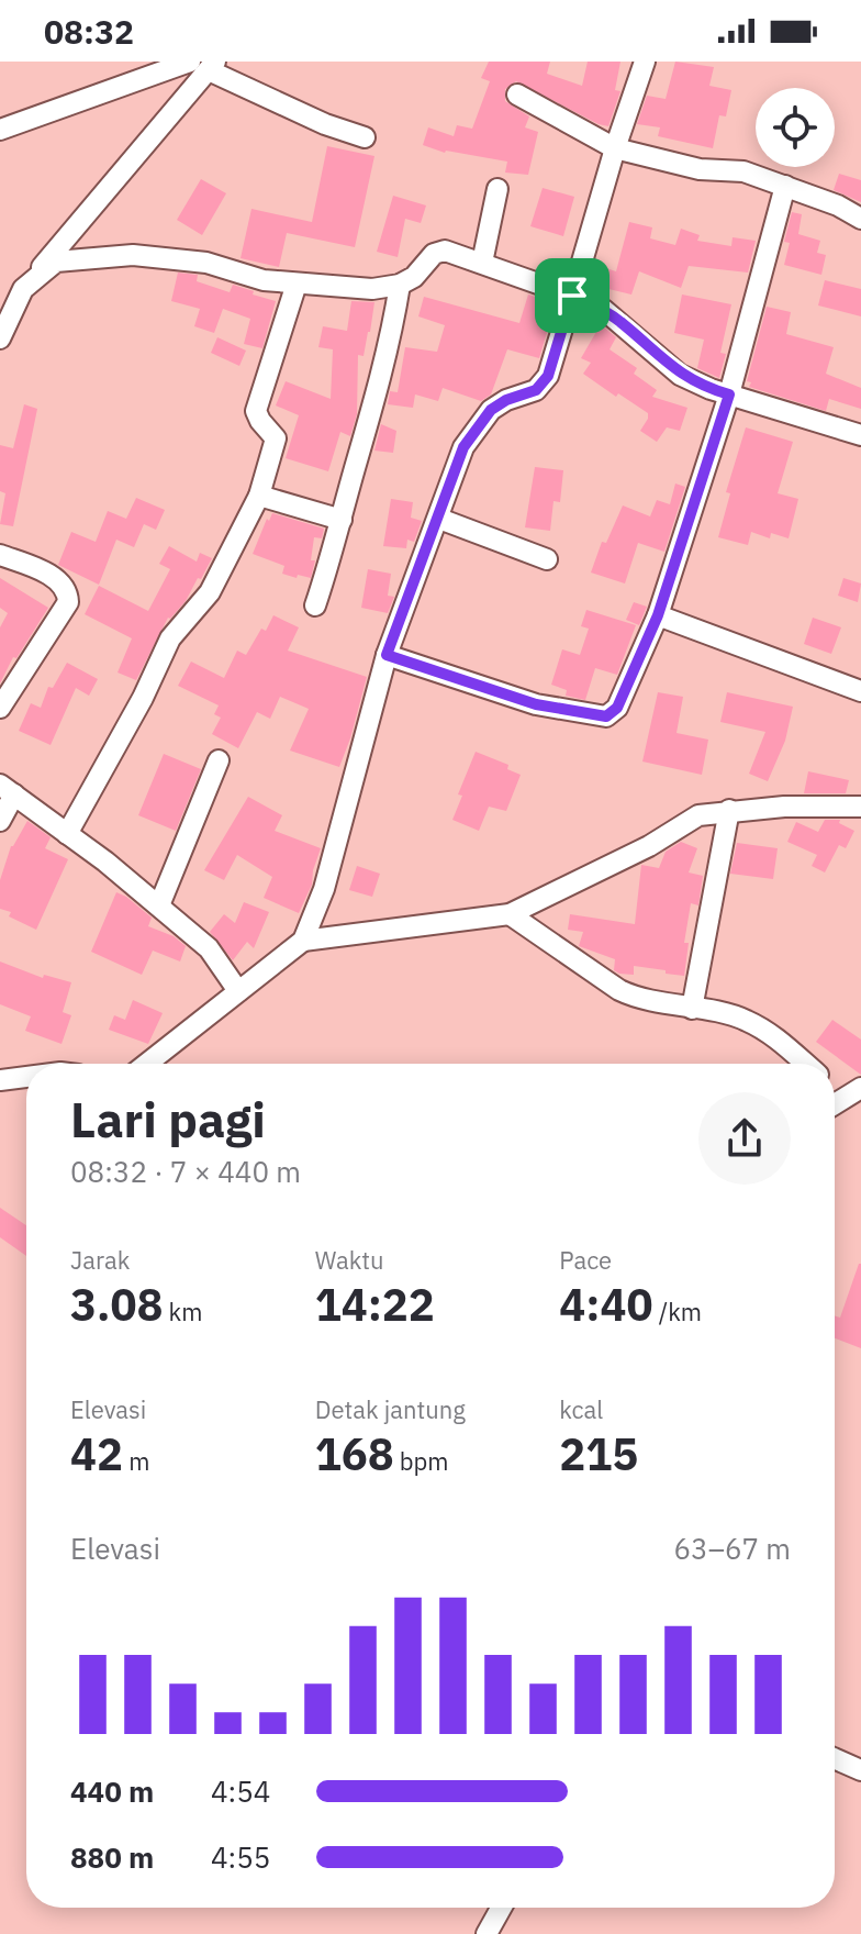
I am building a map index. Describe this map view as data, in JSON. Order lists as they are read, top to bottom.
{
  "page": {
    "status": "08:32",
    "heading": ["Lari pagi", "08:32 · 7 × 440 m"],
    "stats": [
      ["Jarak", "3.08 km"],
      ["Waktu", "14:22"],
      ["Pace", "4:40 /km"],
      ["Elevasi", "42 m"],
      ["Detak jantung", "168 bpm"],
      ["kcal", "215"]
    ],
    "chart": ["Elevasi", "63–67 m"],
    "list": [
      {
        "name": "440 m",
        "note": "4:54"
      },
      {
        "name": "880 m",
        "note": "4:55"
      }
    ]
  }
}
